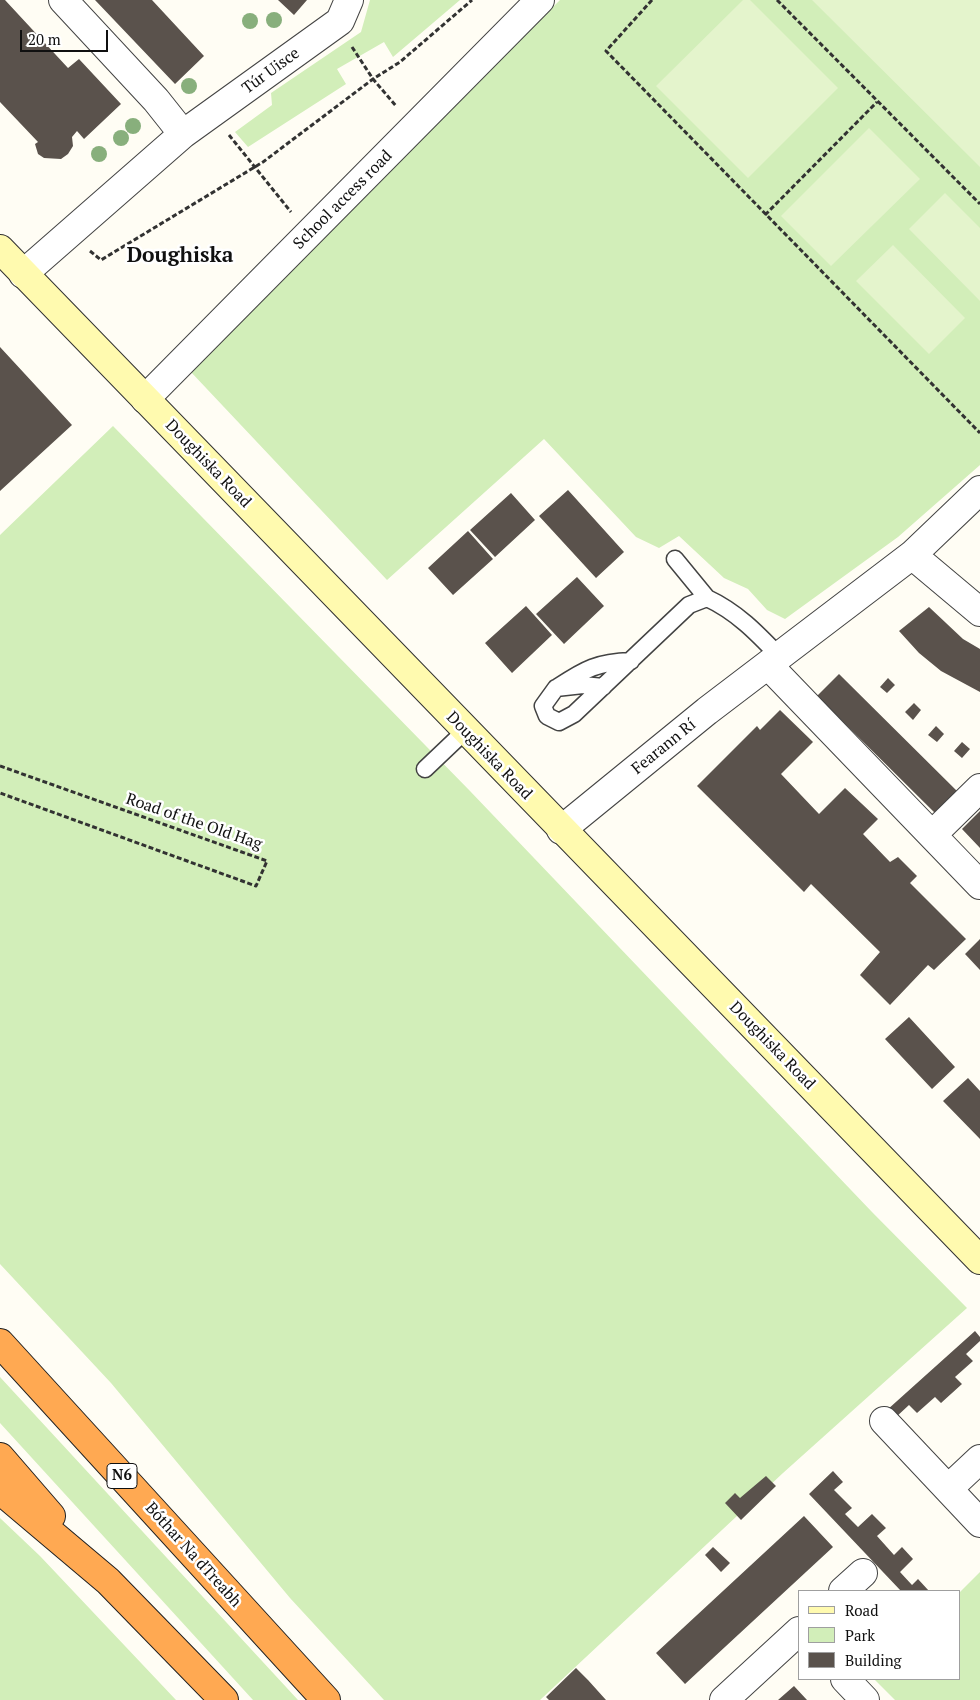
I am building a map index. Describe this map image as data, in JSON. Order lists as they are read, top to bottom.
{
  "streets": {
    "highway": ["N6", "Bóthar Na dTreabh"],
    "street": [
      "Túr Uisce",
      "School access road",
      "Doughiska Road",
      "Fearann Rí"
    ],
    "path": ["Road of the Old Hag"]
  },
  "crossings": [
    ["Túr Uisce", "Doughiska Road"],
    ["School access road", "Doughiska Road"],
    ["Doughiska Road", "Fearann Rí"]
  ],
  "districts": ["Doughiska"],
  "legend": ["Road", "Park", "Building"],
  "scale_bar": "20 m"
}
